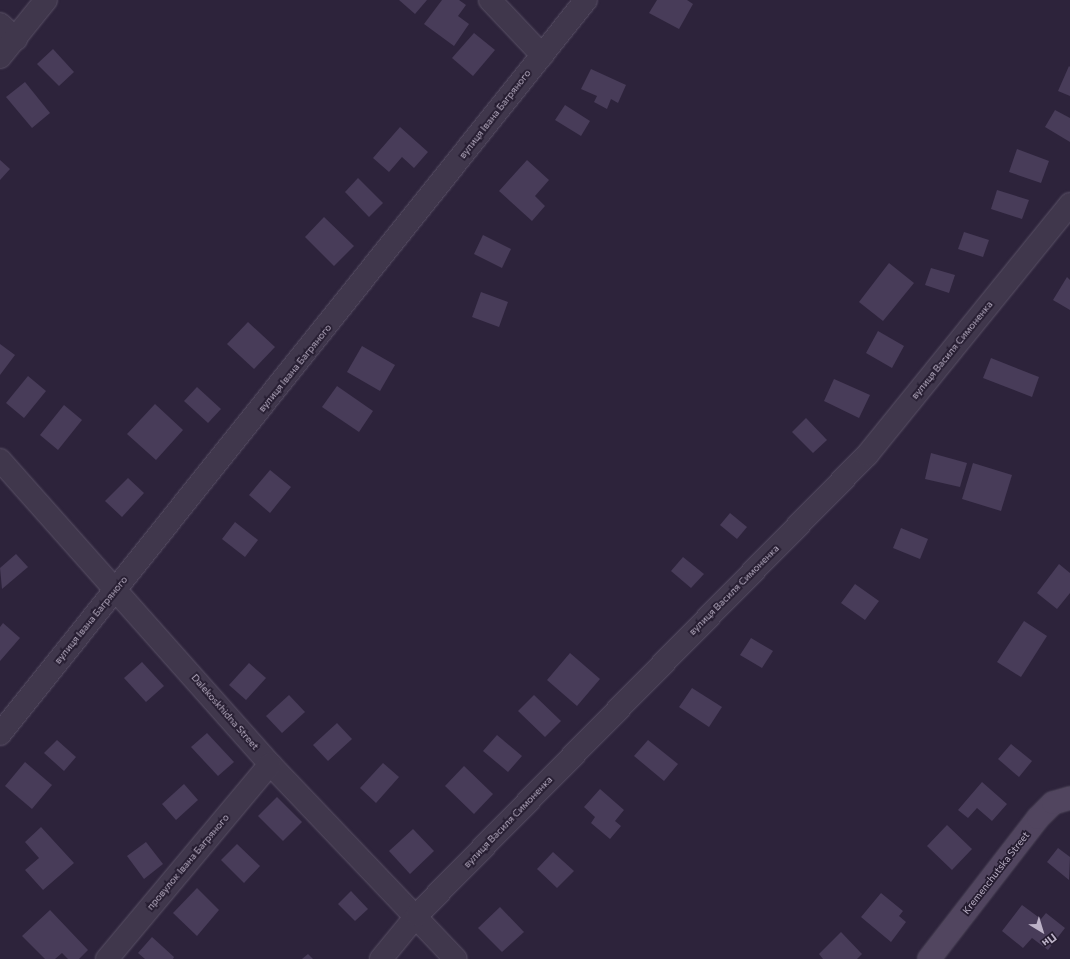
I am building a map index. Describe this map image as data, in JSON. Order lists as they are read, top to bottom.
{
  "streets": {
    "street": [
      "вулиця Івана Багряного",
      "вулиця Василя Симоненка",
      "Dalekoskhidna Street",
      "провулок Івана Багряного",
      "Kremenchutska Street"
    ]
  },
  "crossings": [
    ["вулиця Івана Багряного", "Dalekoskhidna Street"],
    ["вулиця Василя Симоненка", "Dalekoskhidna Street"],
    ["Dalekoskhidna Street", "провулок Івана Багряного"]
  ],
  "north": "bottom right"
}
